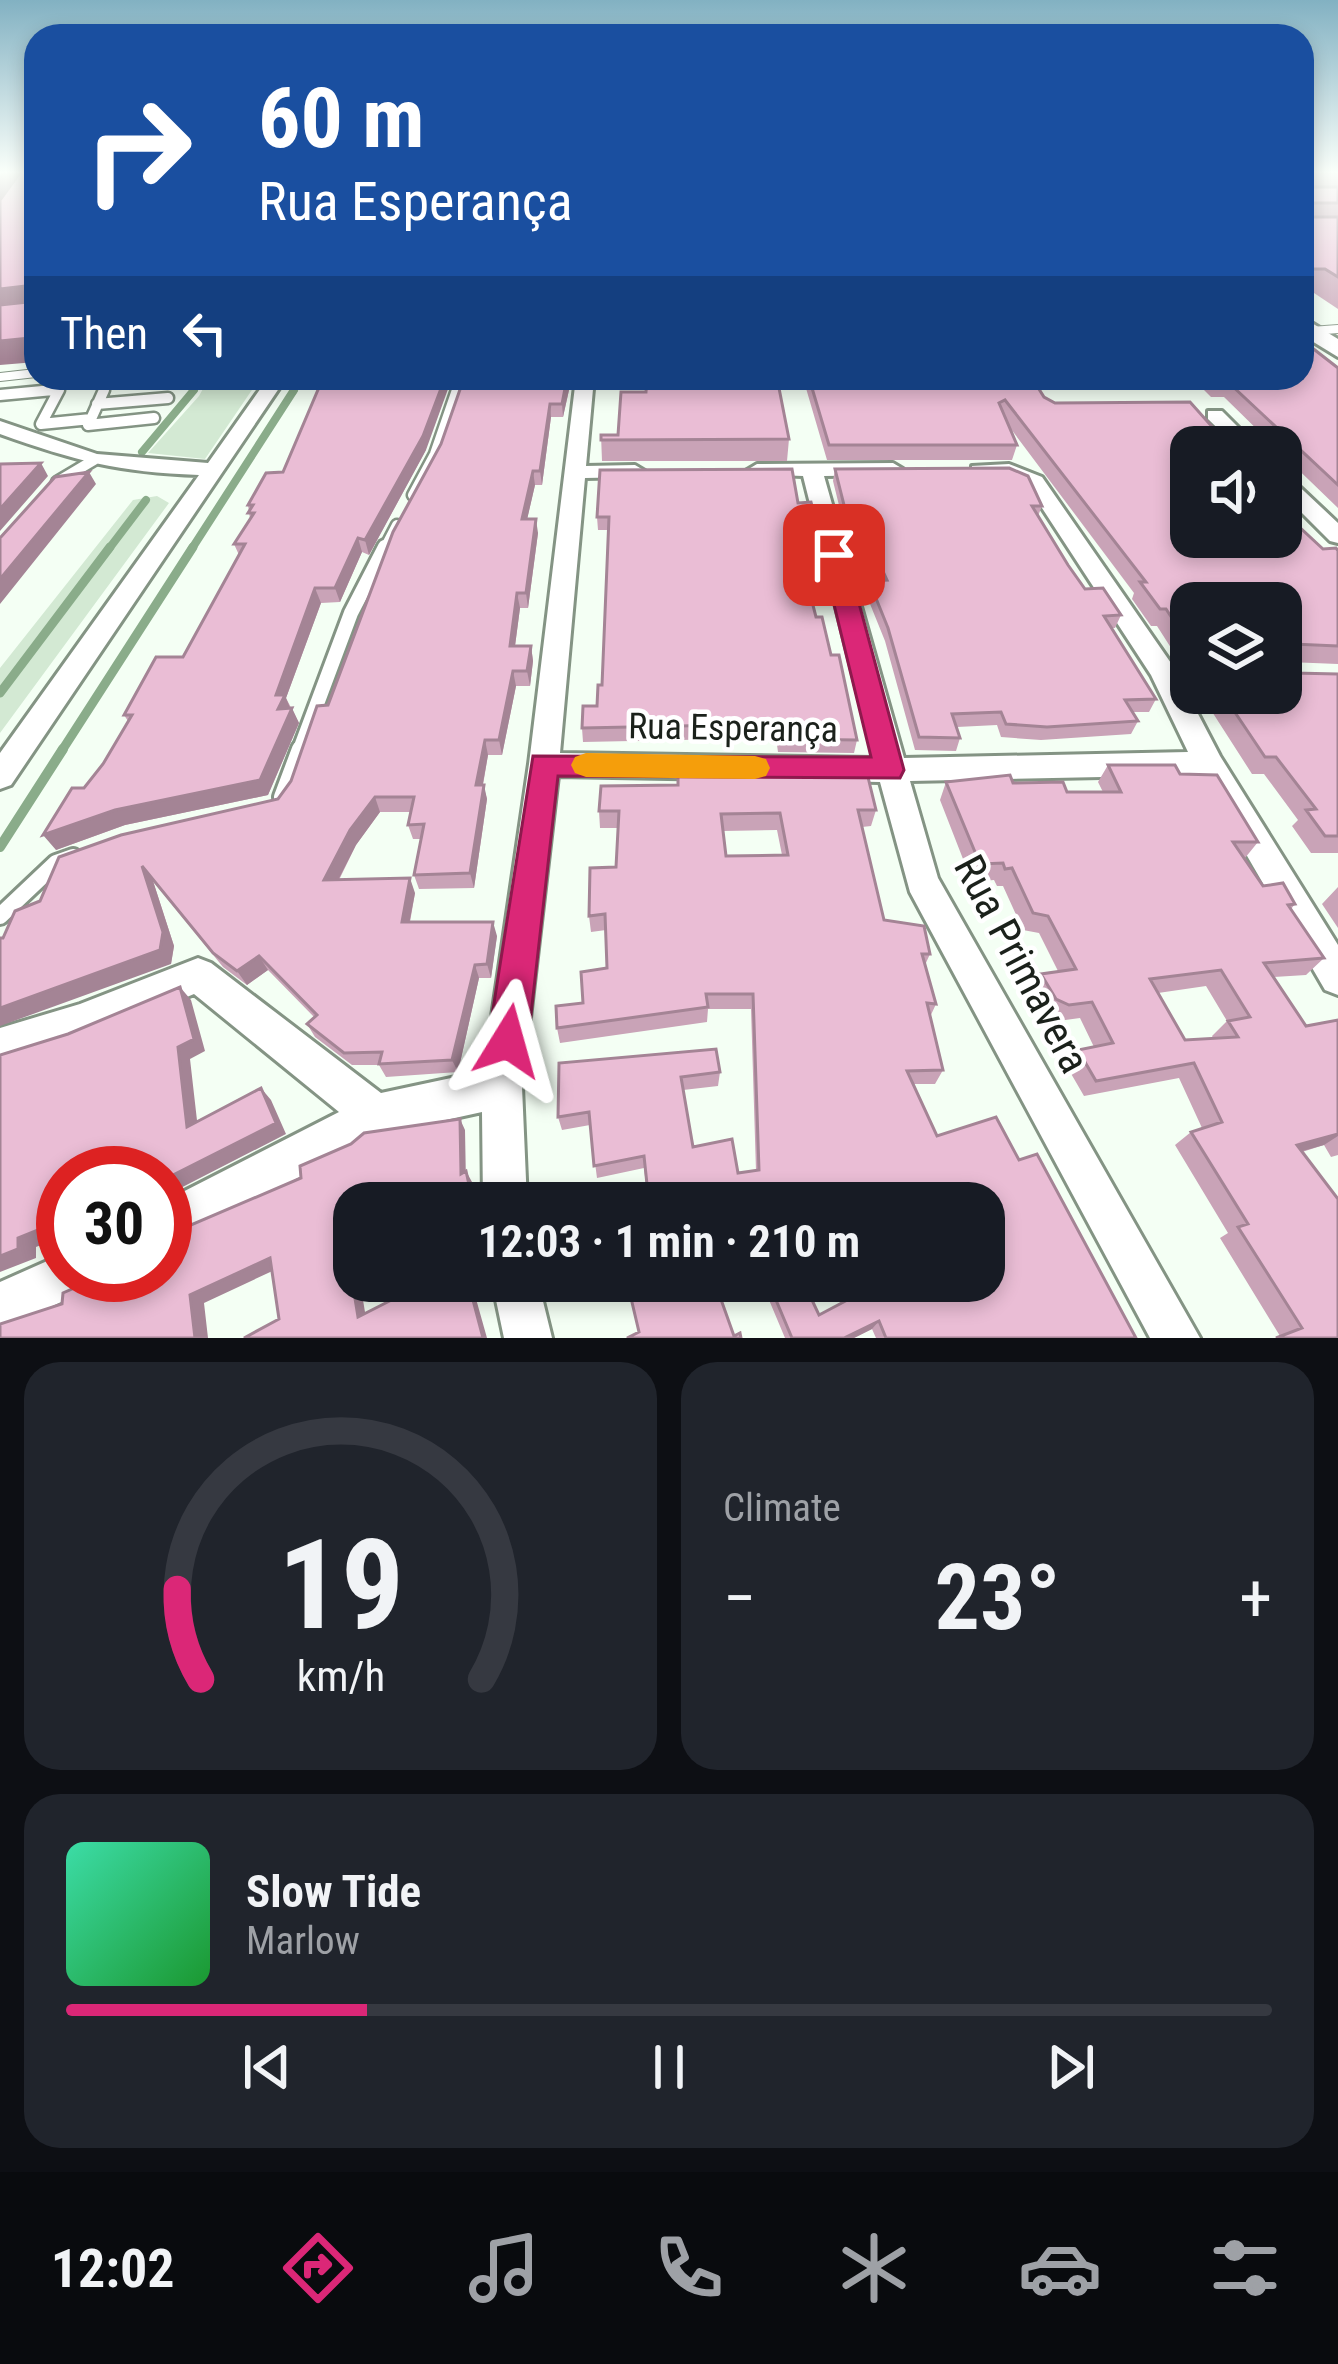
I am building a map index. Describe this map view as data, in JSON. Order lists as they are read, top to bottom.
{
  "streets": {
    "street": ["Rua Esperança", "Rua Primavera"]
  },
  "crossings": [
    ["Rua Esperança", "Rua Primavera"]
  ],
  "page": {
    "turn": ["60 m", "Rua Esperança"],
    "then": "Then",
    "limit": "30",
    "trip": "12:03 · 1 min · 210 m",
    "tile": "Climate",
    "heat": ["−", "23°", "+"],
    "song": ["Slow Tide", "Marlow"],
    "tabs": "12:02",
    "gauge": ["19", "km/h"]
  }
}
